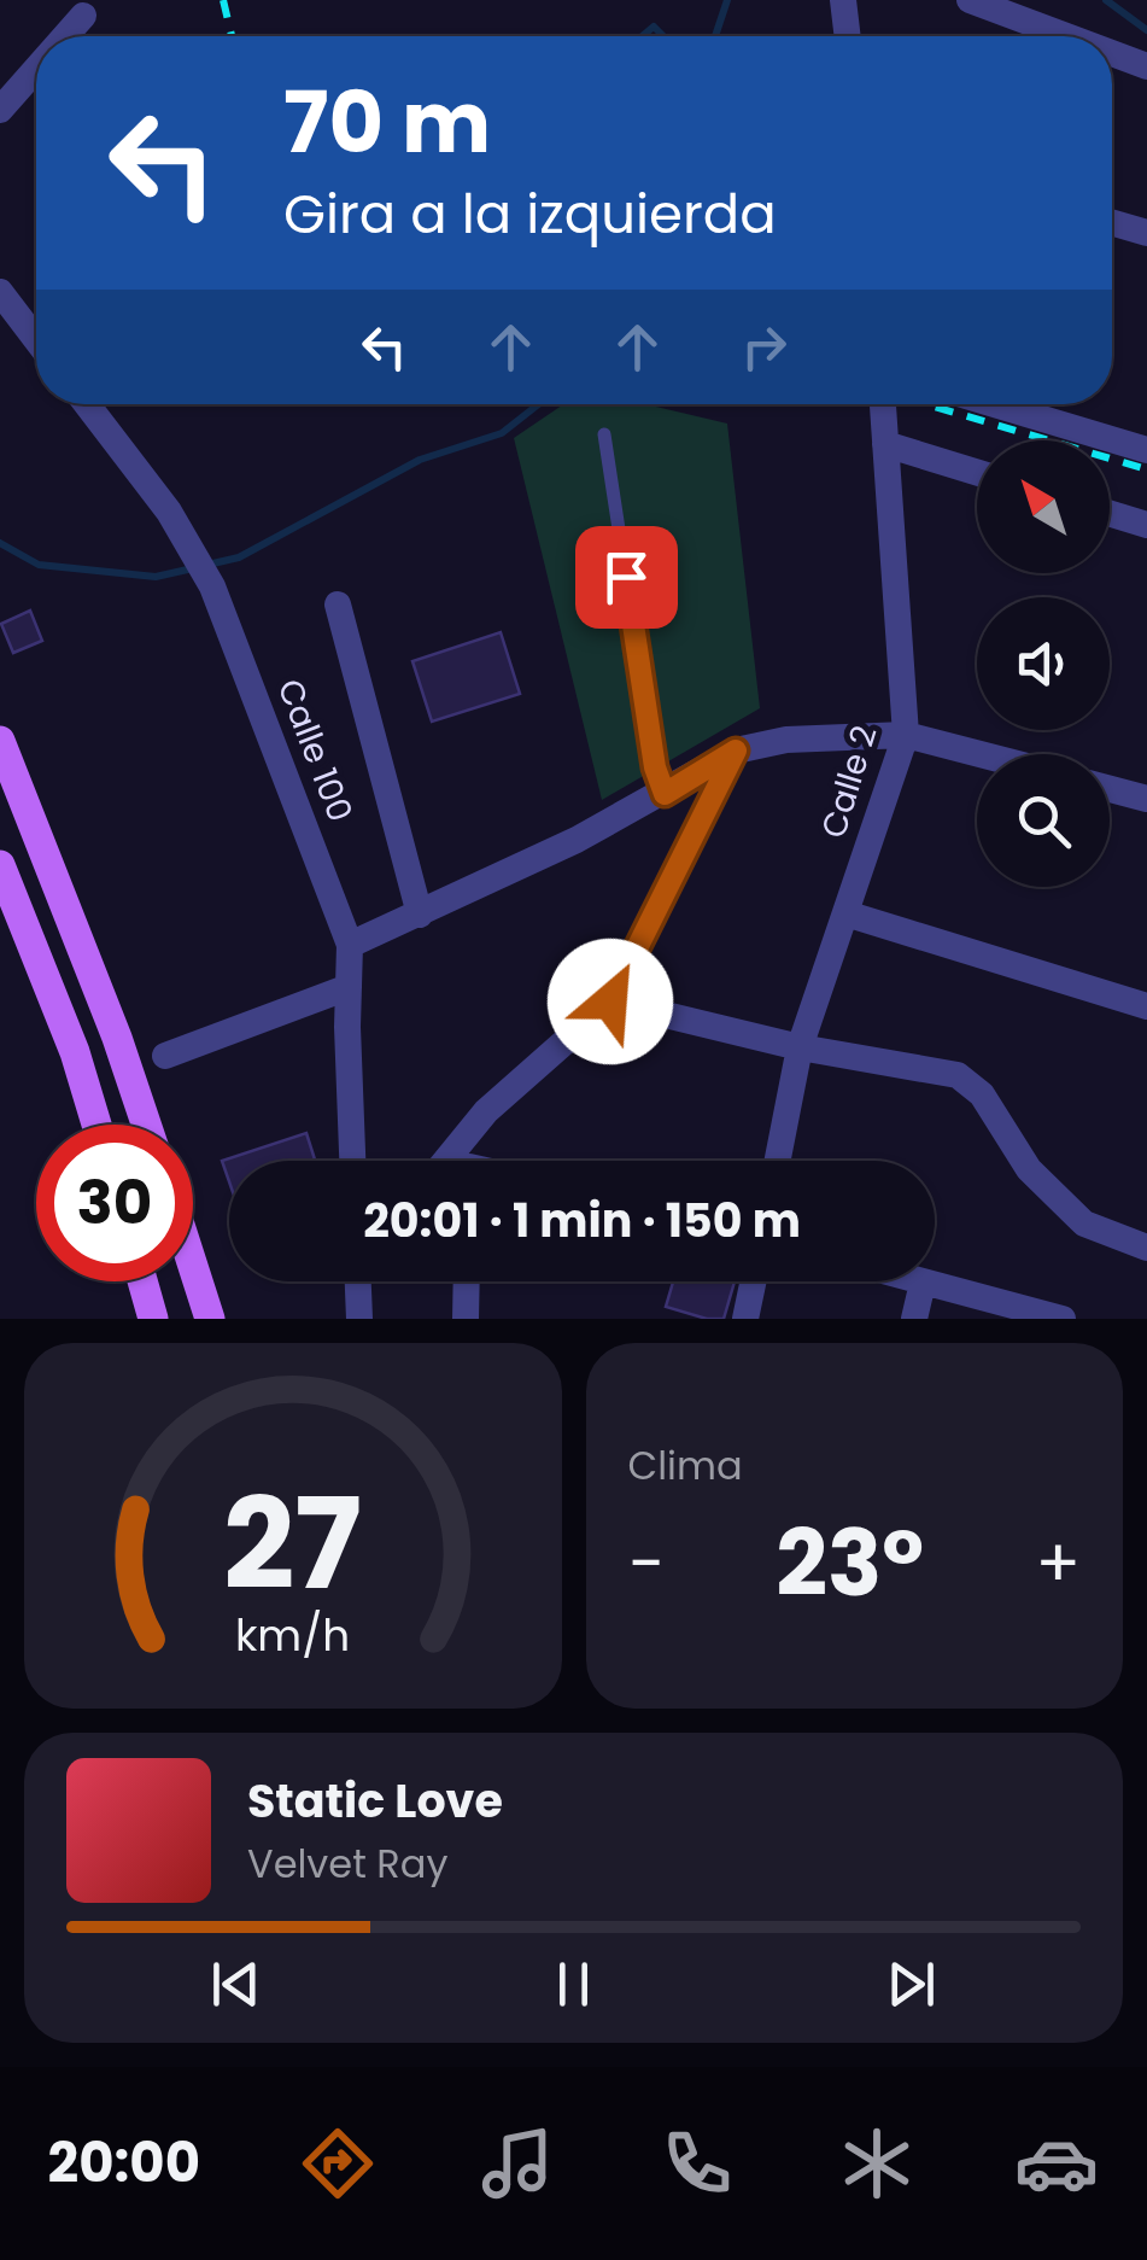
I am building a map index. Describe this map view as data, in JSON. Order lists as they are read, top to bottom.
{
  "streets": {
    "street": ["Calle 100", "Calle 2"]
  },
  "north": "top left",
  "page": {
    "turn": ["70 m", "Gira a la izquierda"],
    "limit": "30",
    "trip": "20:01 · 1 min · 150 m",
    "tile": "Clima",
    "heat": ["−", "23°", "+"],
    "song": ["Static Love", "Velvet Ray"],
    "tabs": "20:00",
    "gauge": ["27", "km/h"]
  }
}
